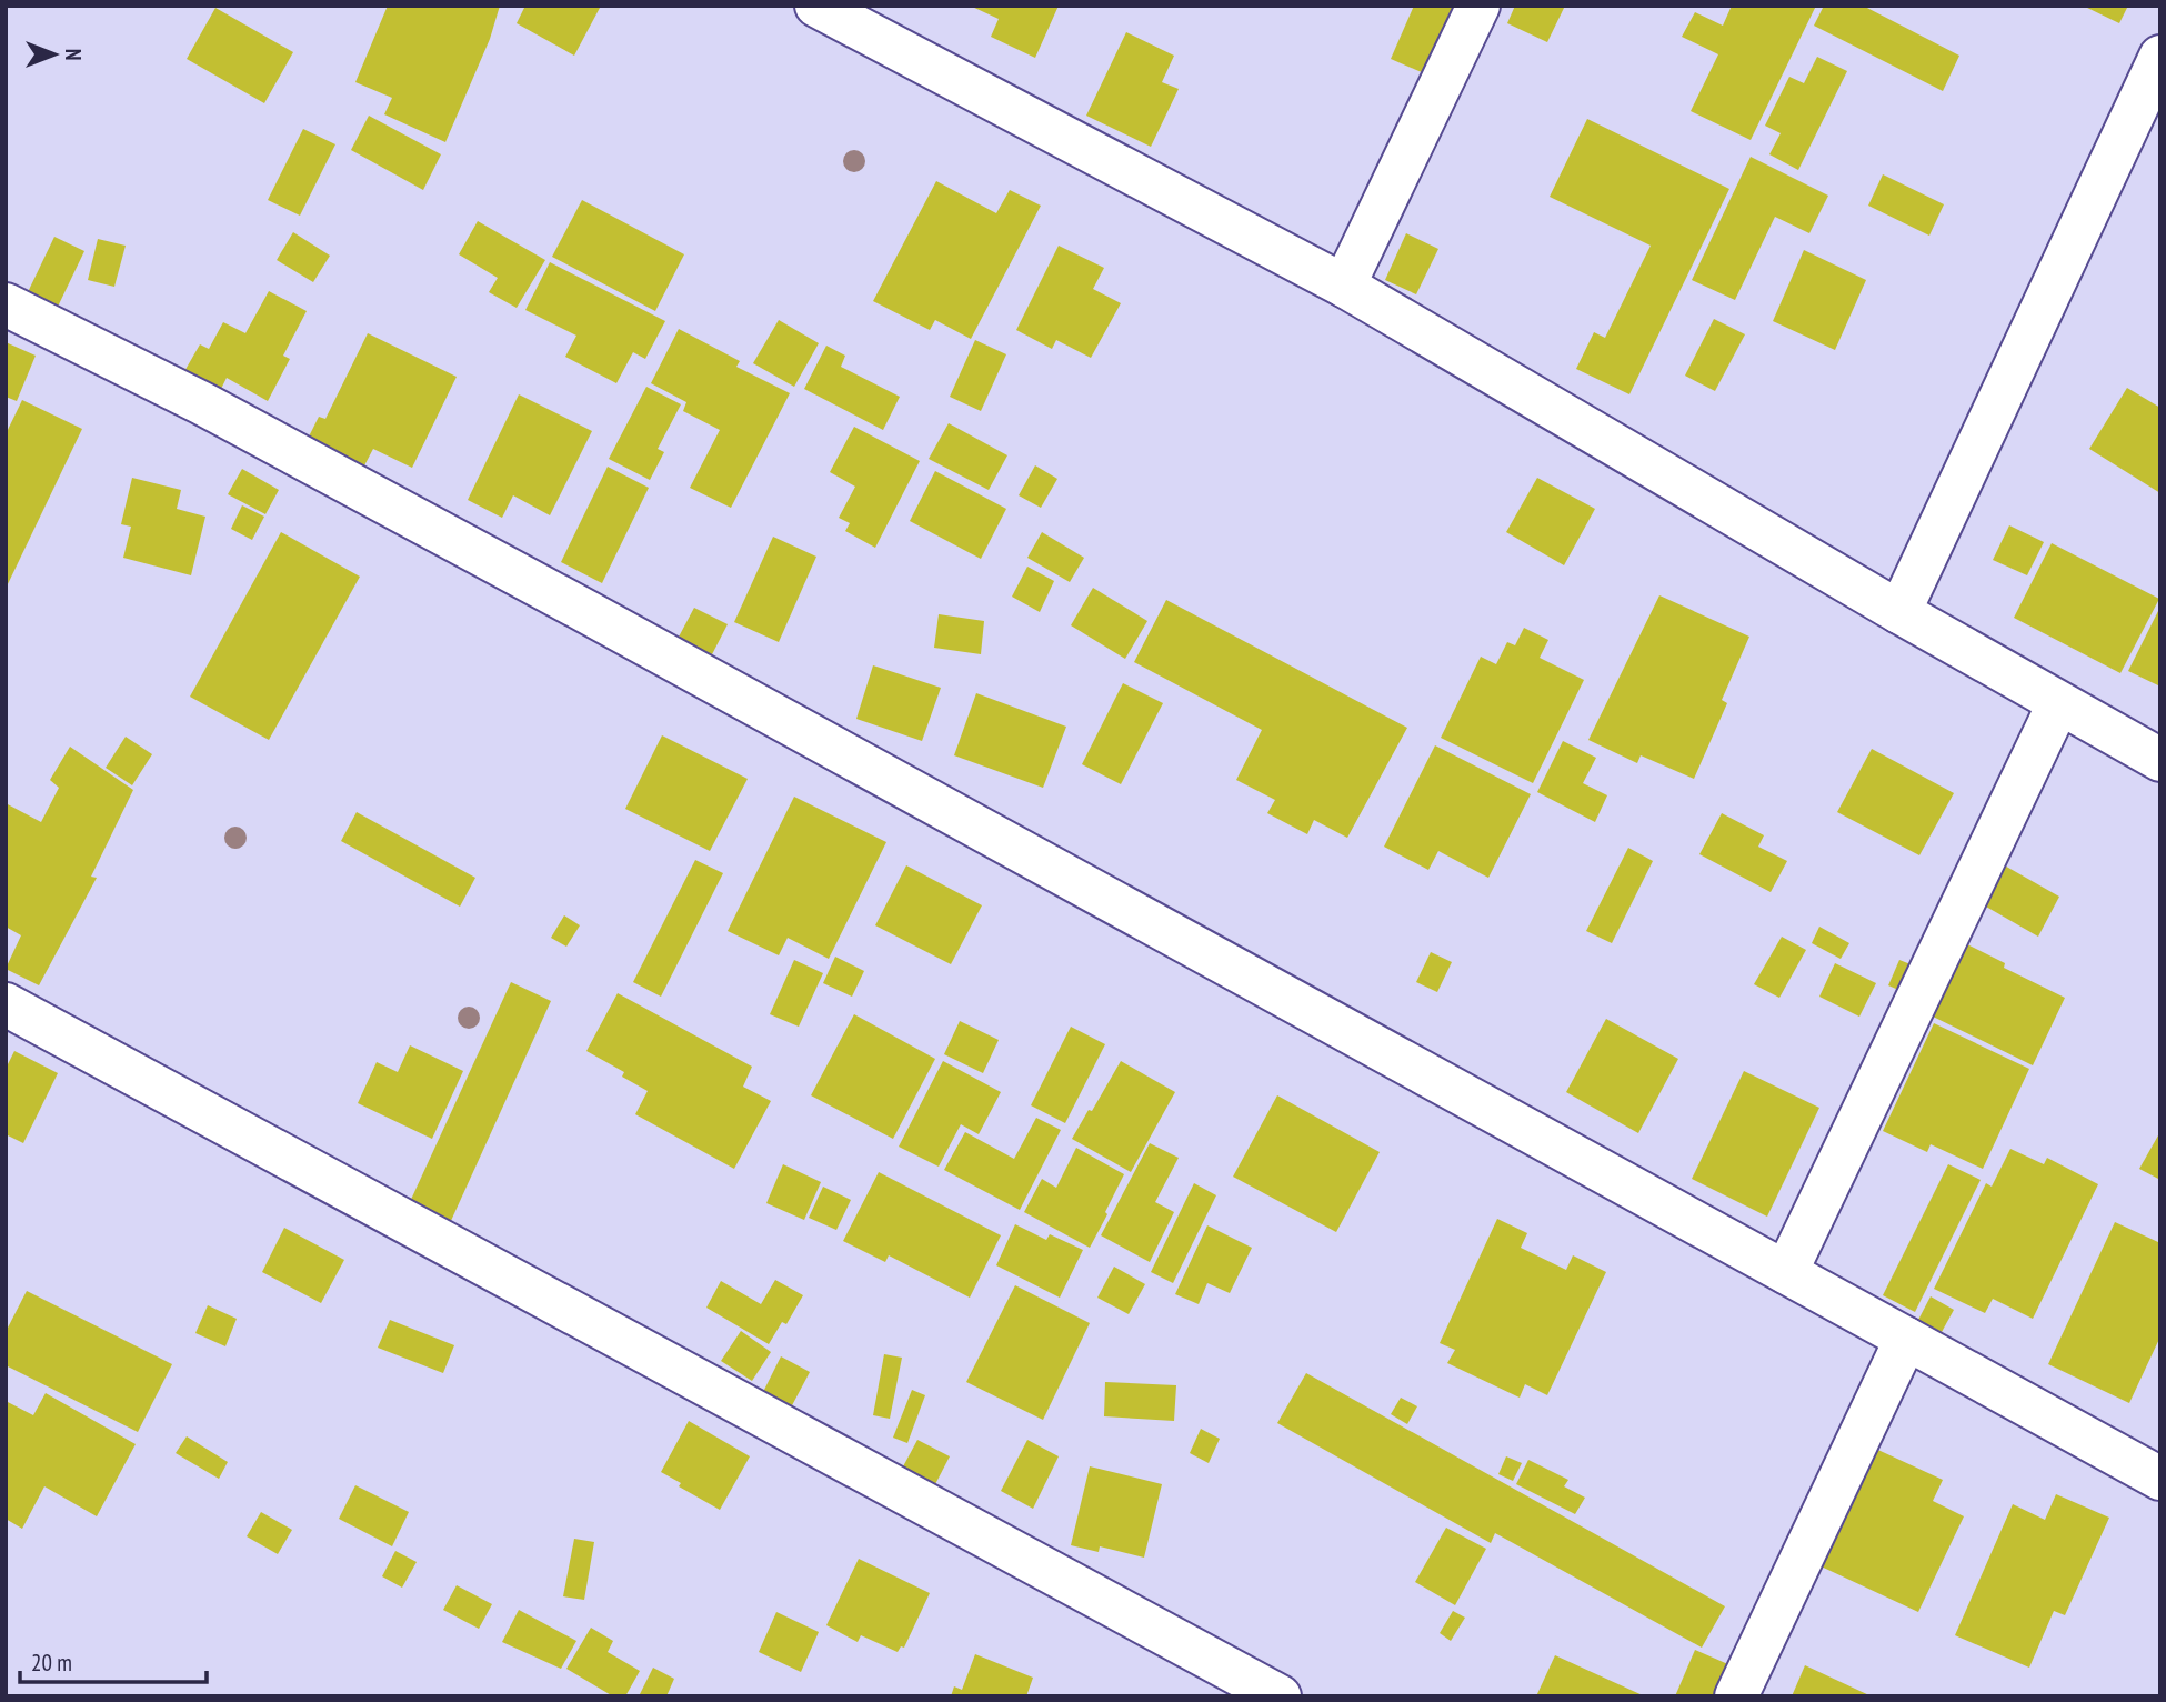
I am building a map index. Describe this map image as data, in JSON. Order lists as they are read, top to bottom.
{
  "scale_bar": "20 m",
  "north": "right"
}
